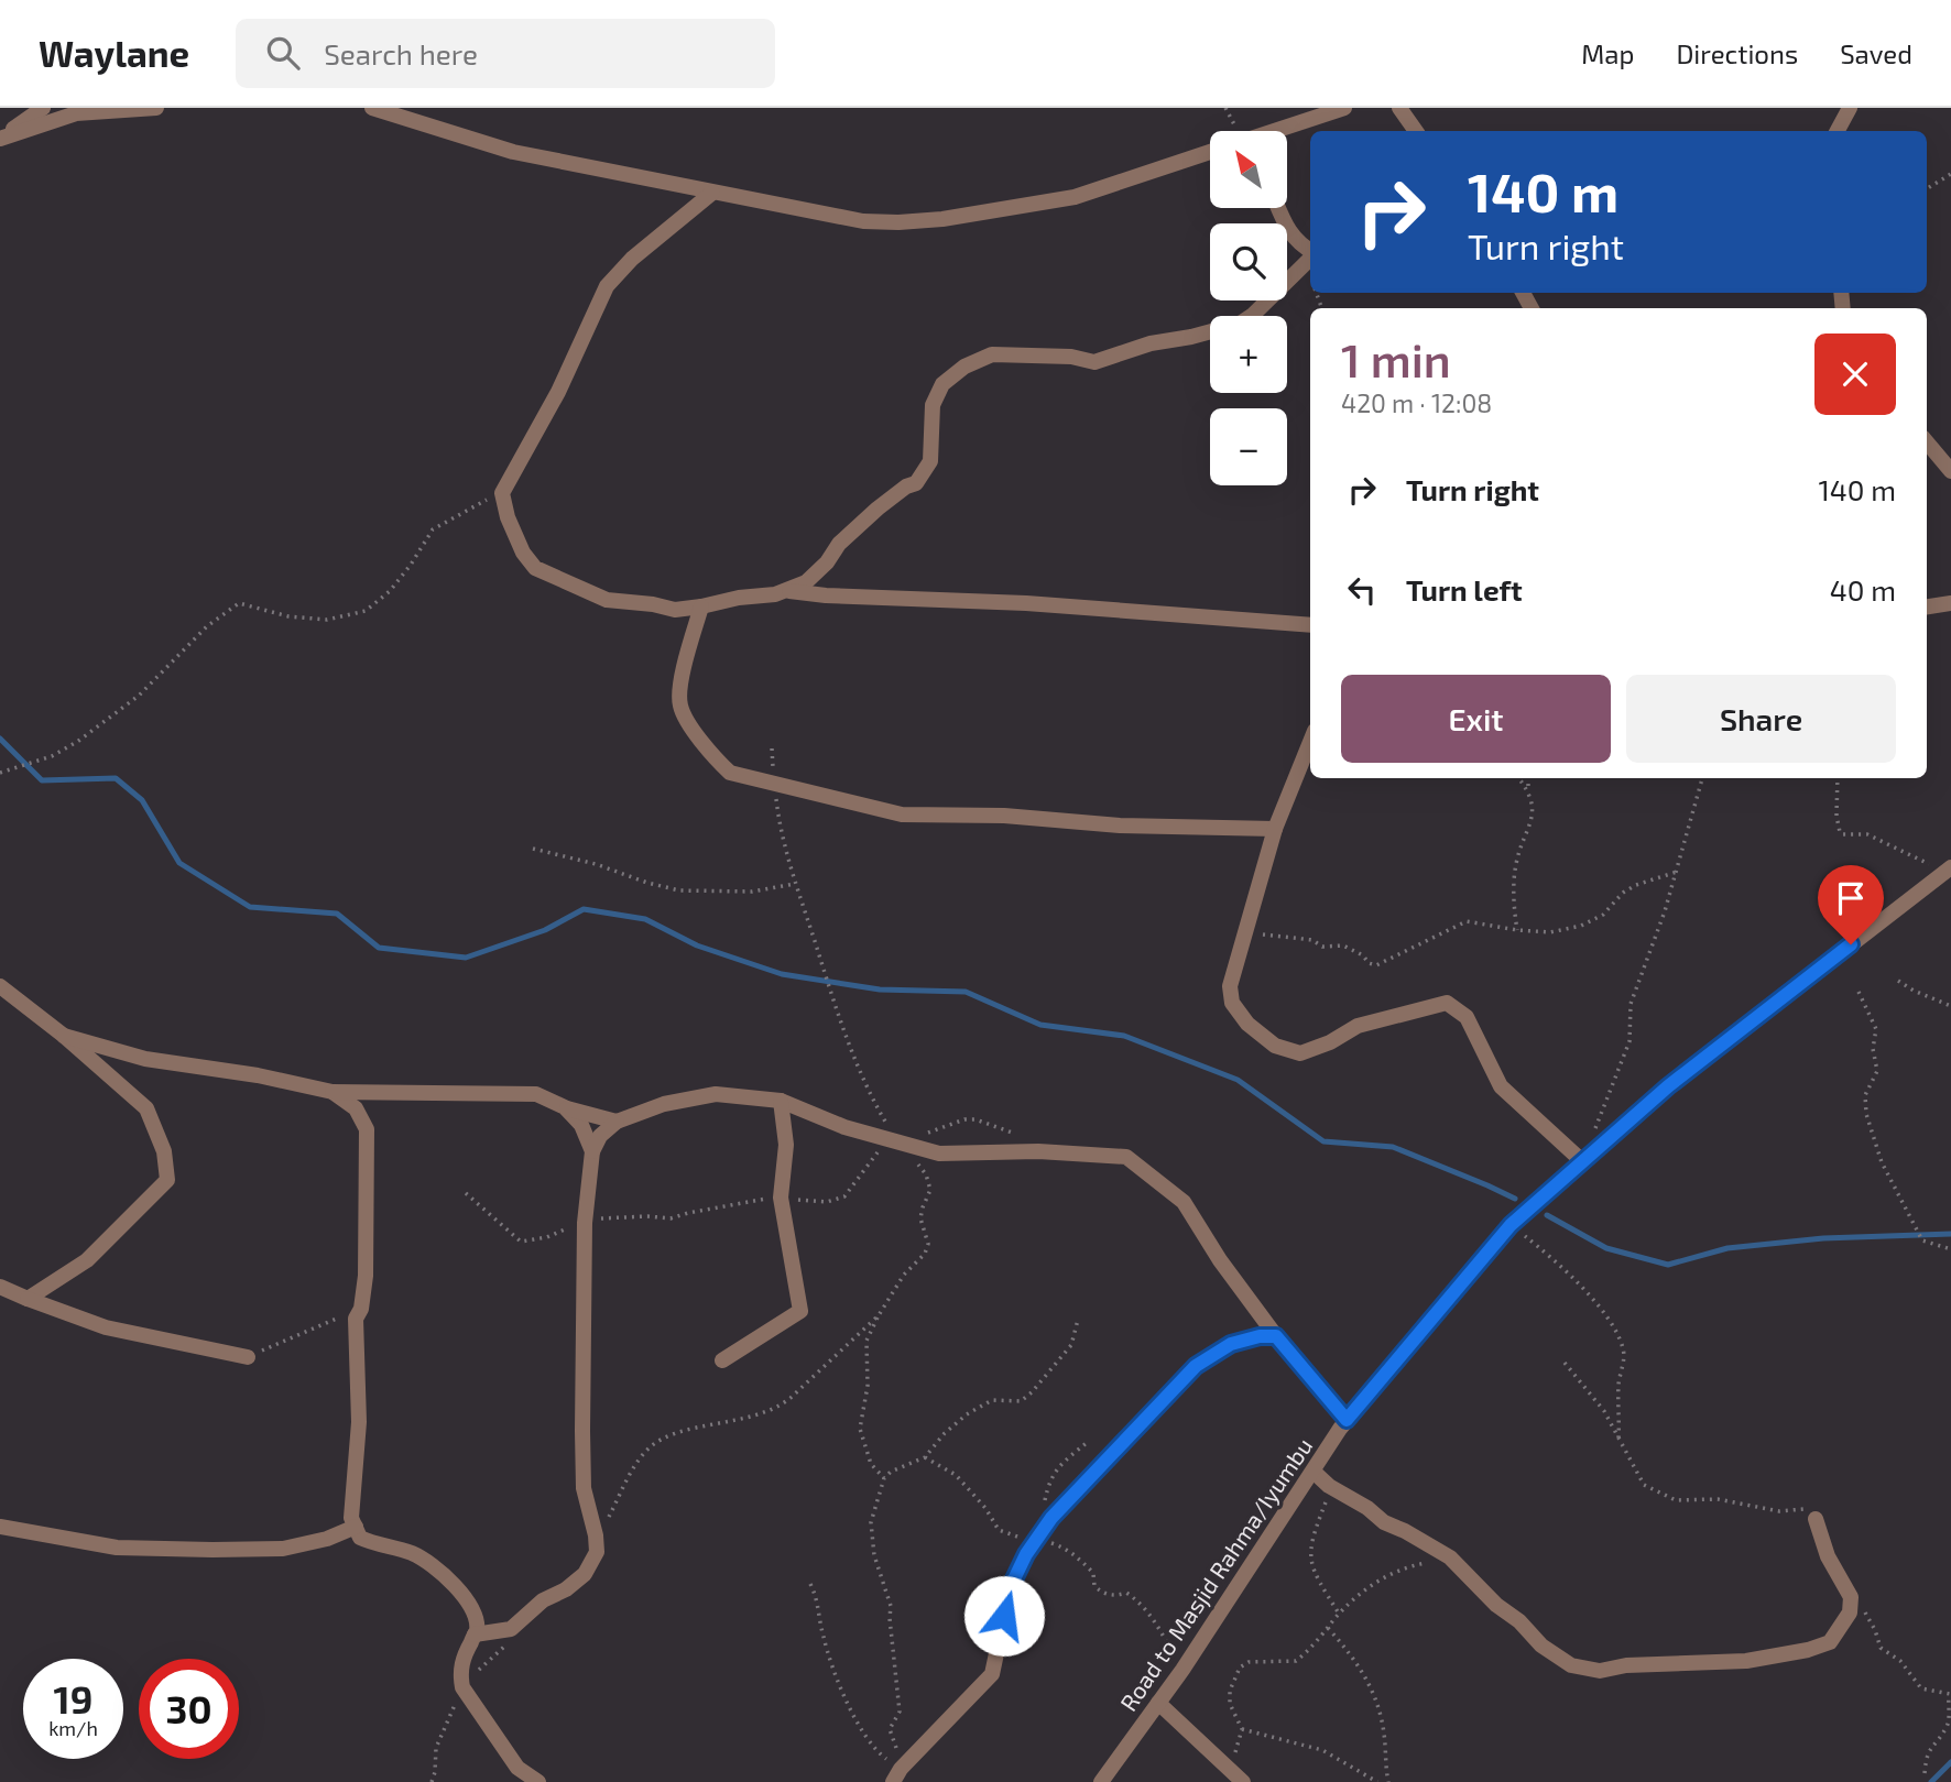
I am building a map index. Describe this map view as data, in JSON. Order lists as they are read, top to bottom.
{
  "streets": {
    "street": ["Road to Masjid Rahma/Iyumbu"]
  },
  "north": "top left",
  "page": {
    "header": "Waylane",
    "search": "Search here",
    "nav": ["Map", "Directions", "Saved"],
    "map_buttons": ["+", "−"],
    "turn": ["140 m", "Turn right"],
    "heading": ["1 min", "420 m · 12:08"],
    "list": [
      {
        "name": "Turn right",
        "value": "140 m"
      },
      {
        "name": "Turn left",
        "value": "40 m"
      }
    ],
    "buttons": ["Exit", "Share"],
    "speed": "19 km/h",
    "limit": "30"
  }
}
